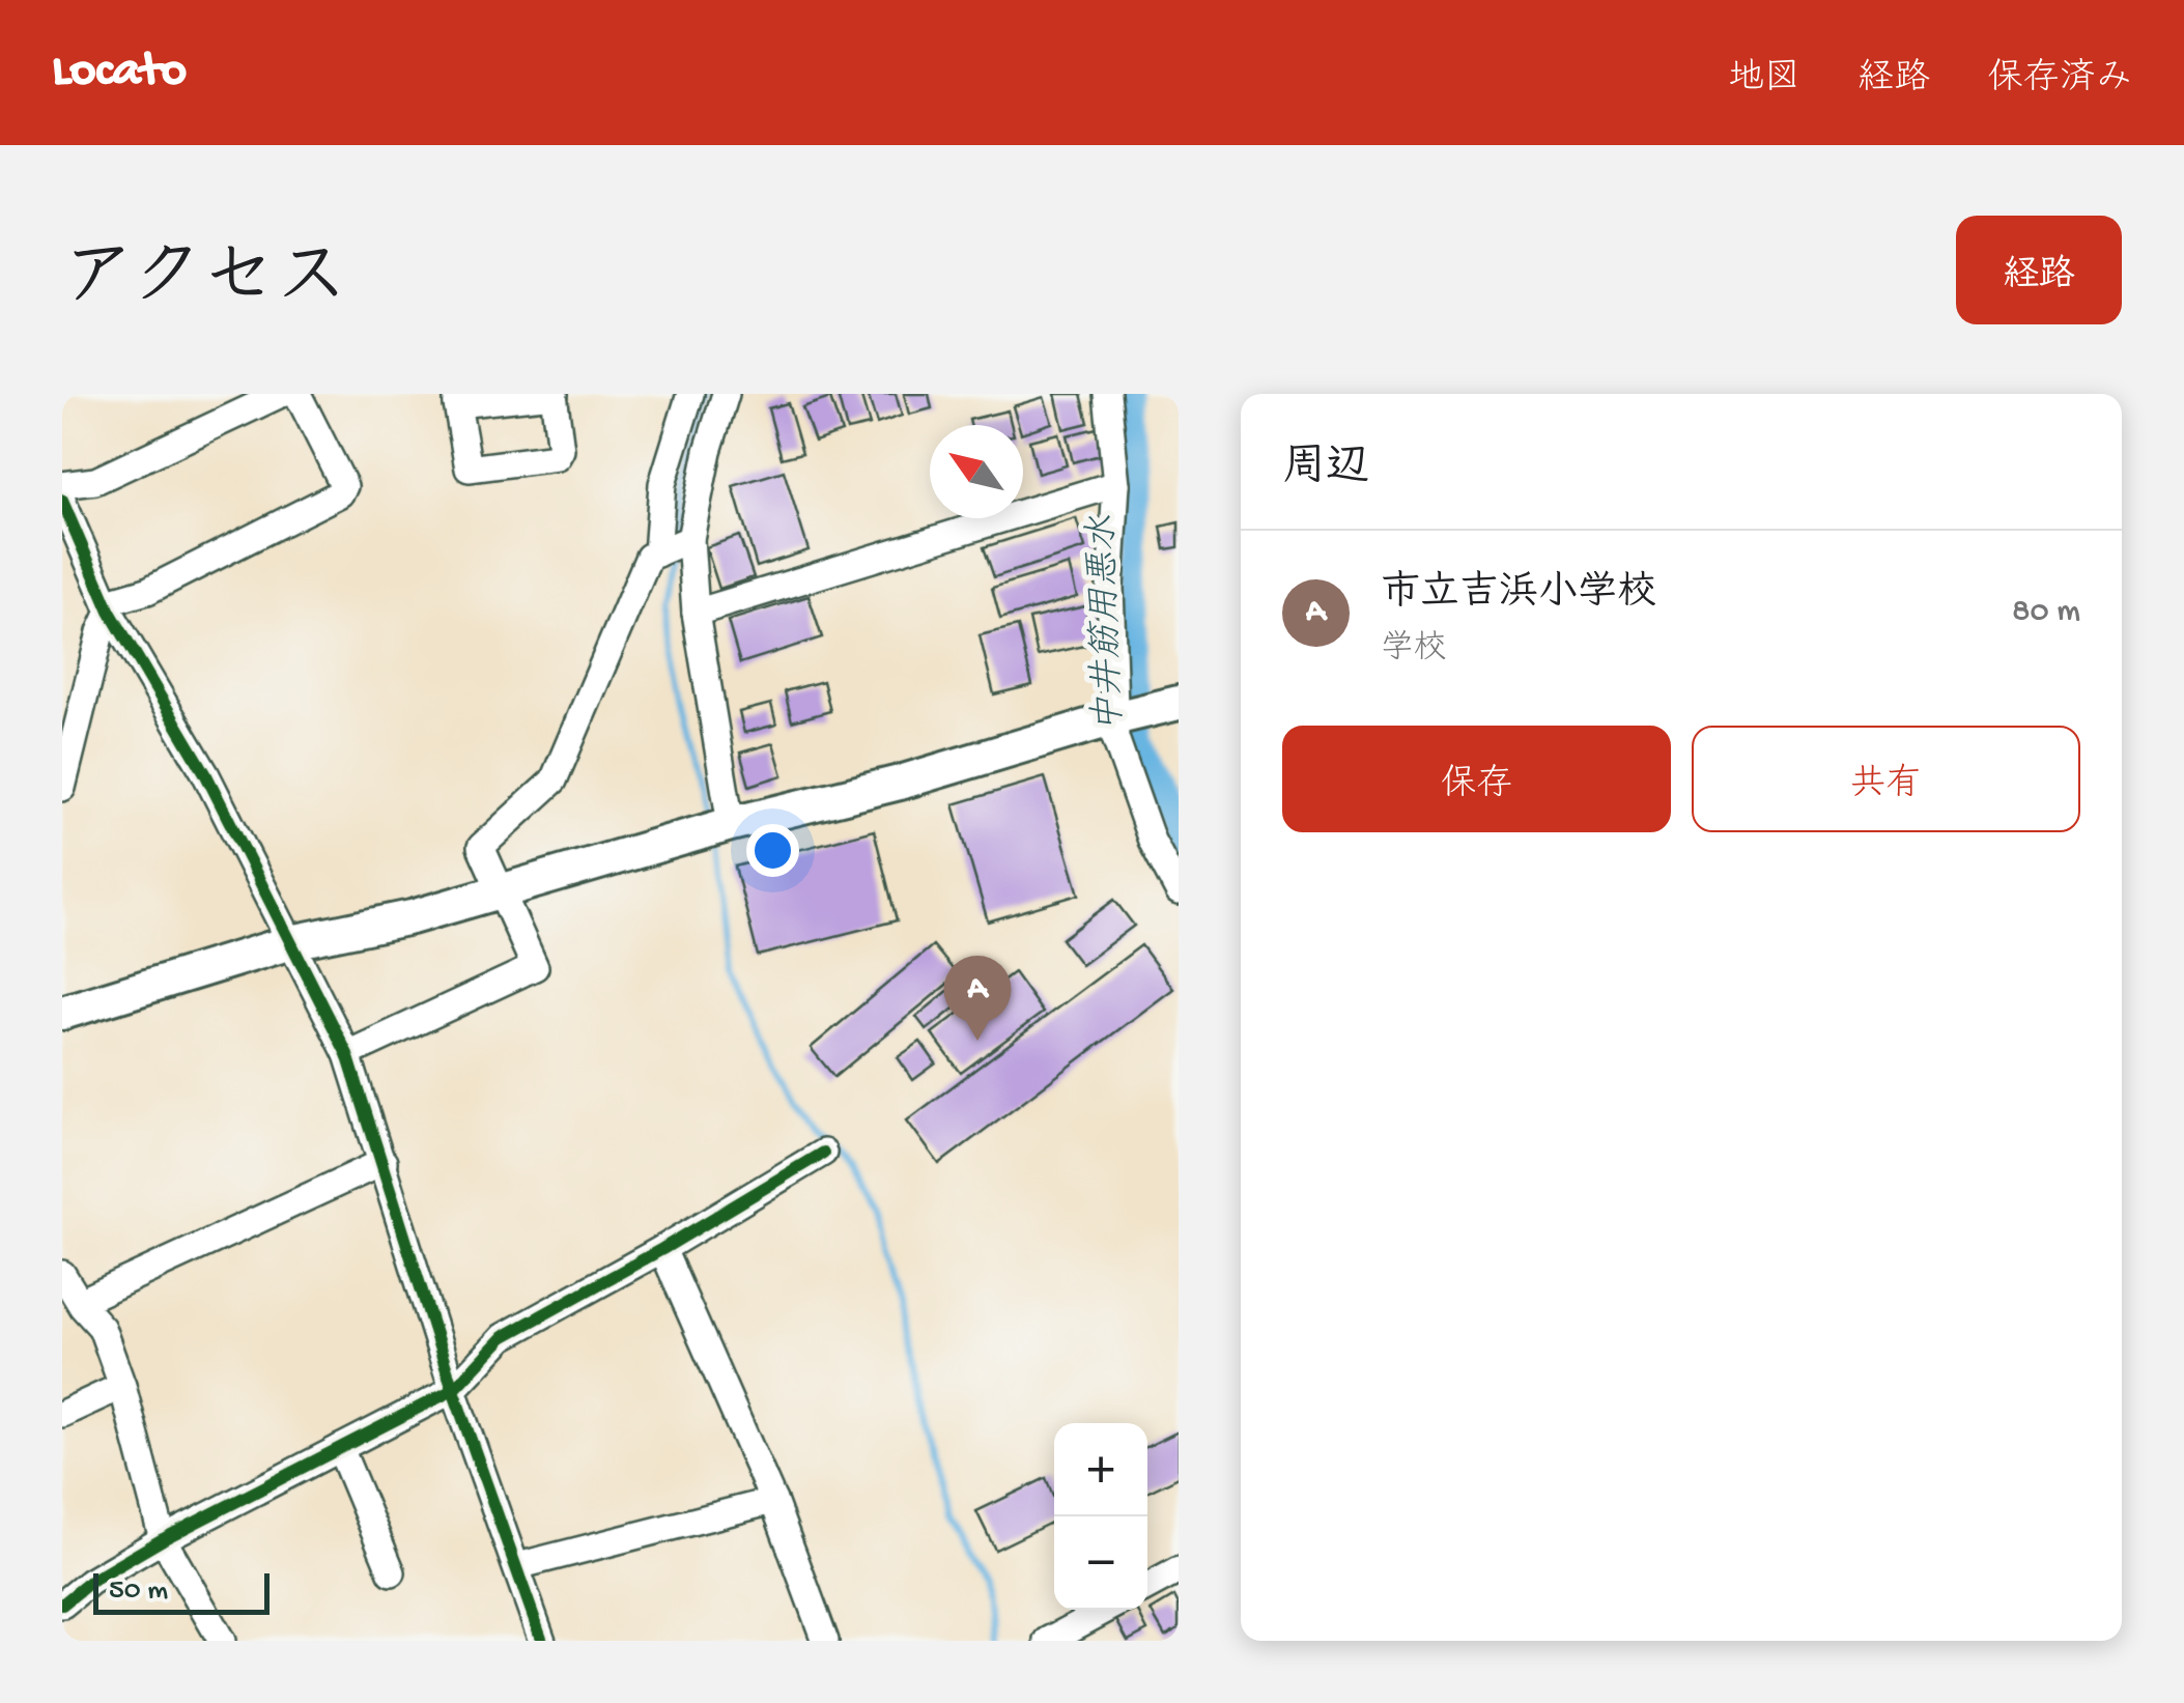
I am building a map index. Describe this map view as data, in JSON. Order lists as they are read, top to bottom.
{
  "water": ["中井筋用悪水"],
  "scale_bar": "50 m",
  "north": "top left",
  "page": {
    "header": "Locato",
    "nav": ["地図", "経路", "保存済み"],
    "title": "アクセス",
    "buttons": [
      "経路",
      ["保存", "共有"]
    ],
    "heading": "周辺",
    "list": [
      {
        "mark": "A",
        "name": "市立吉浜小学校",
        "note": "学校",
        "value": "80 m"
      }
    ],
    "pins": "A",
    "map_buttons": ["+", "−"],
    "scale": "50 m"
  }
}
